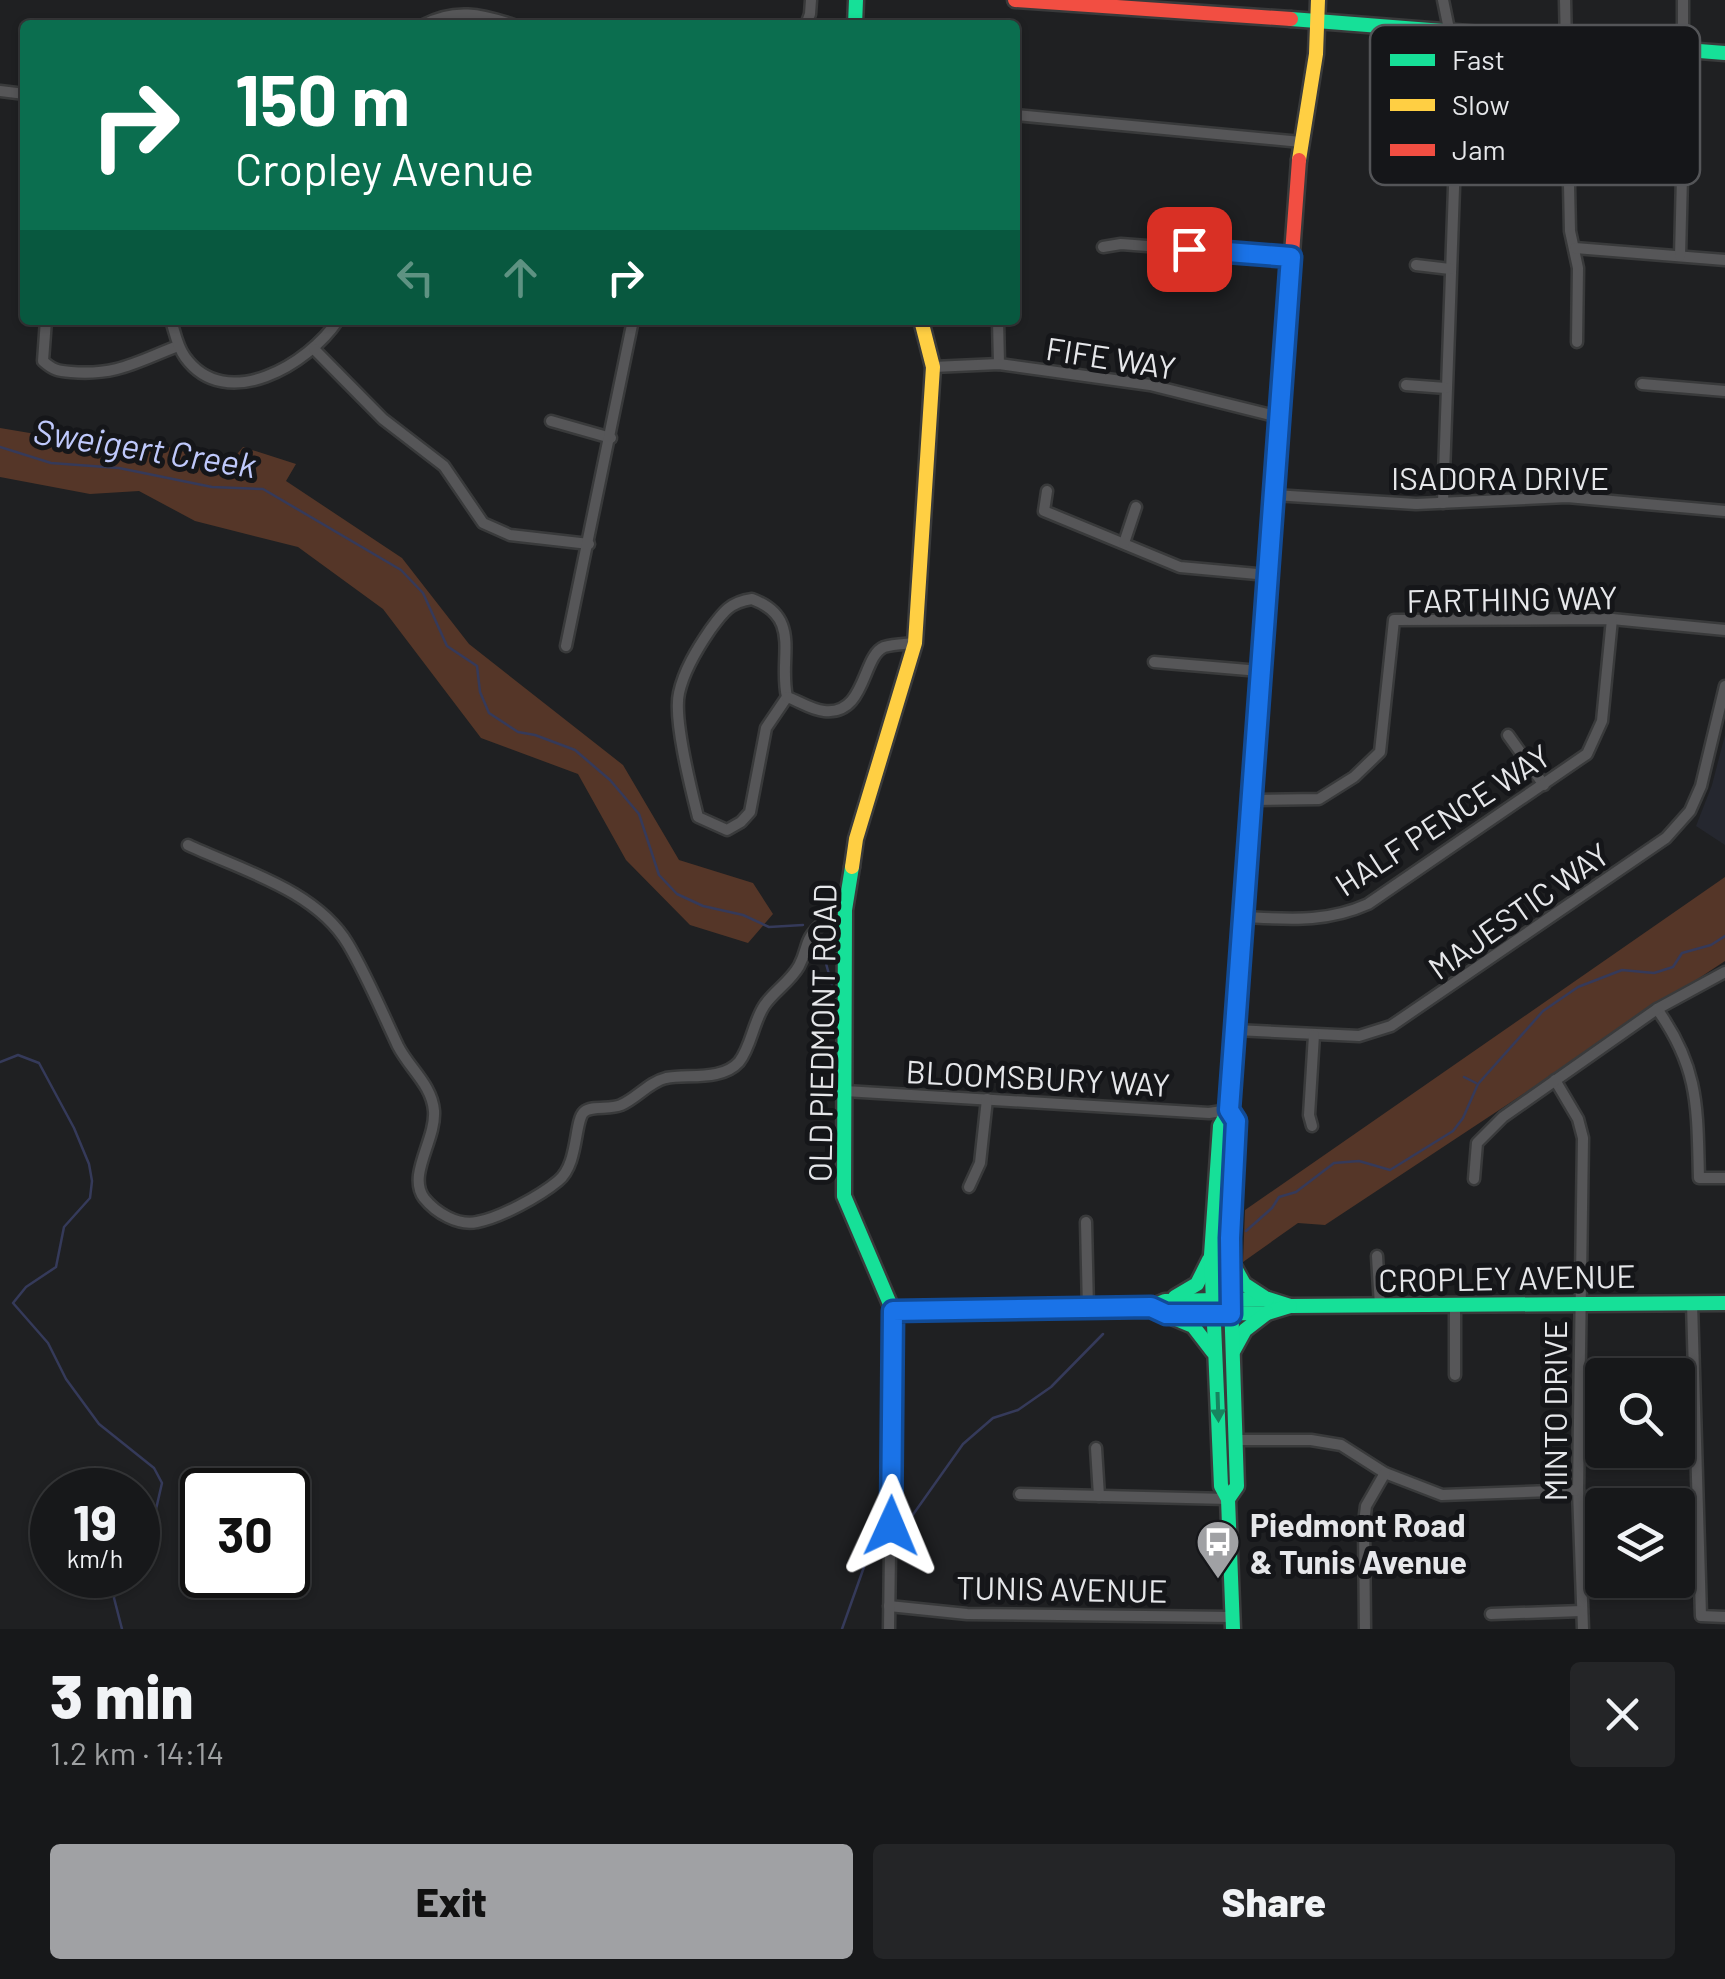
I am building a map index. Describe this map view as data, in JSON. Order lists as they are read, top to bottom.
{
  "streets": {
    "main road": ["OLD PIEDMONT ROAD", "CROPLEY AVENUE"],
    "street": [
      "FIFE WAY",
      "ISADORA DRIVE",
      "FARTHING WAY",
      "HALF PENCE WAY",
      "MAJESTIC WAY",
      "BLOOMSBURY WAY",
      "MINTO DRIVE",
      "TUNIS AVENUE"
    ]
  },
  "crossings": [
    ["FIFE WAY", "OLD PIEDMONT ROAD"],
    ["FARTHING WAY", "HALF PENCE WAY"],
    ["OLD PIEDMONT ROAD", "BLOOMSBURY WAY"],
    ["OLD PIEDMONT ROAD", "CROPLEY AVENUE"],
    ["OLD PIEDMONT ROAD", "TUNIS AVENUE"],
    ["CROPLEY AVENUE", "MINTO DRIVE"]
  ],
  "water": ["Sweigert Creek"],
  "places": {
    "bus stop": ["Piedmont Road & Tunis Avenue"]
  },
  "legend": ["Fast", "Slow", "Jam"],
  "page": {
    "turn": ["150 m", "Cropley Avenue"],
    "speed": "19 km/h",
    "limit": "30",
    "heading": ["3 min", "1.2 km · 14:14"],
    "buttons": ["Exit", "Share"]
  }
}
